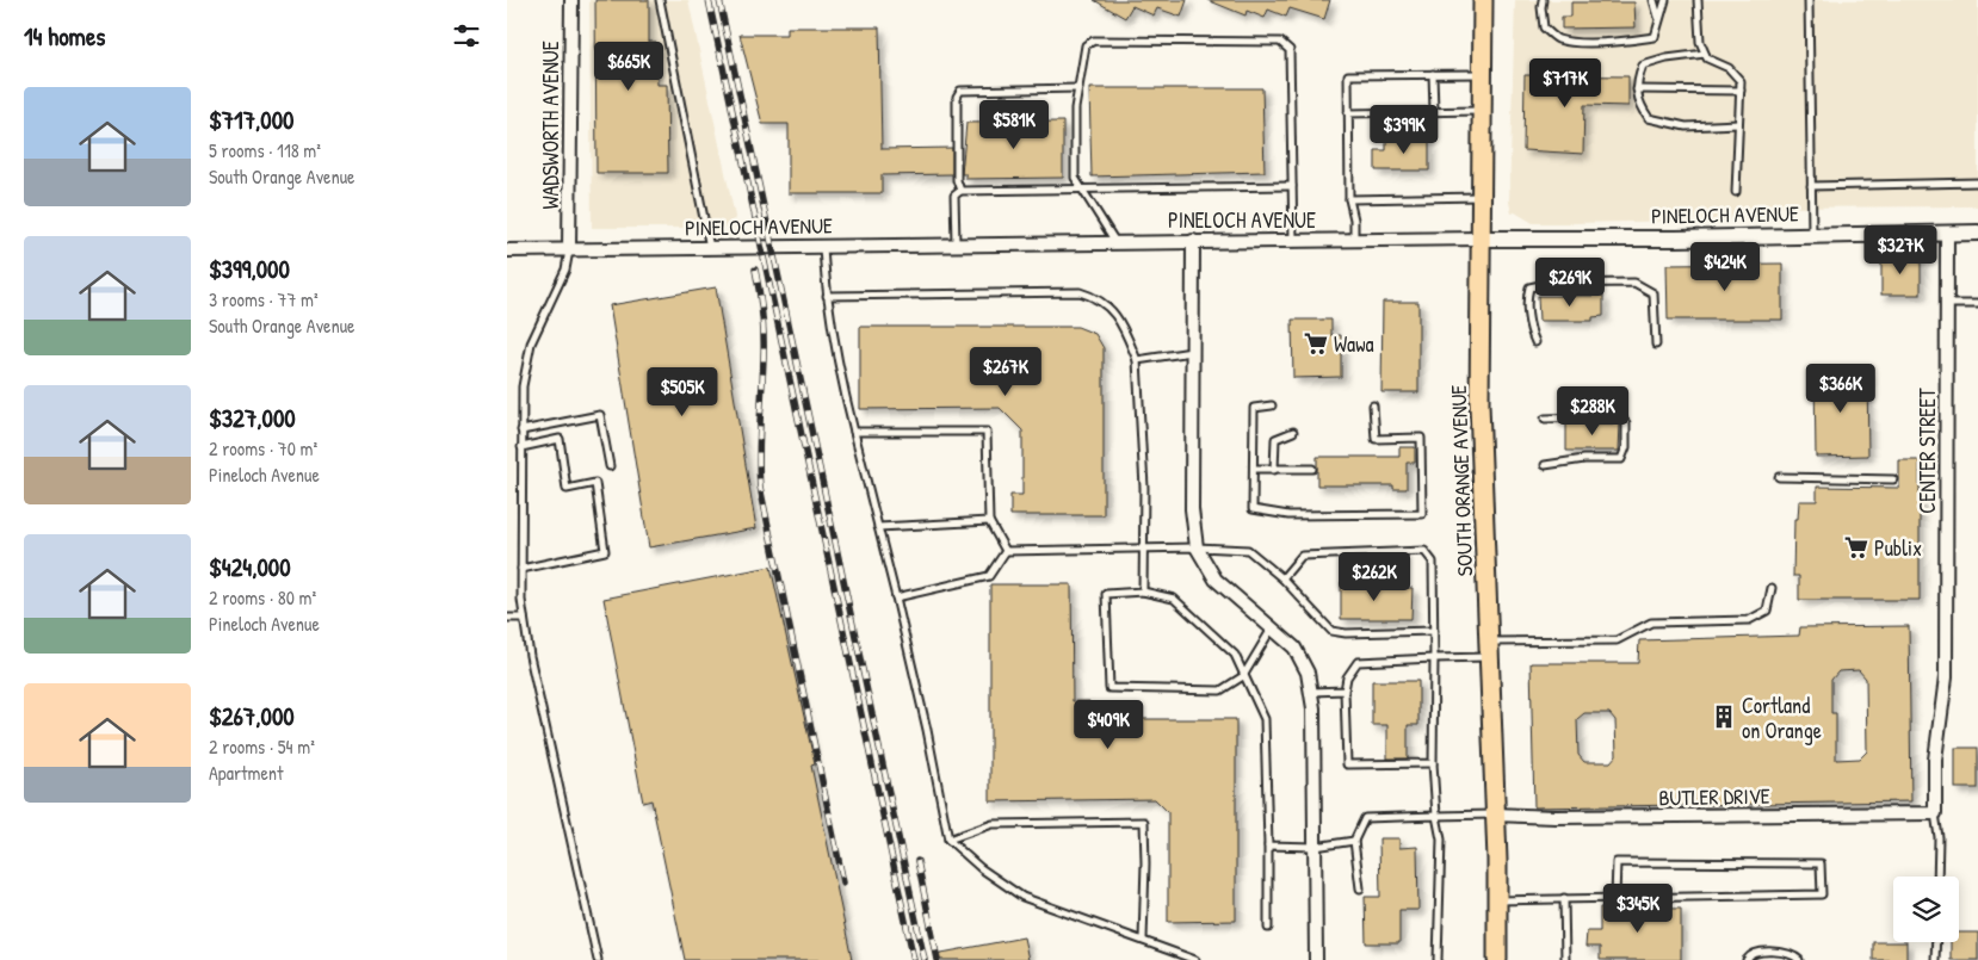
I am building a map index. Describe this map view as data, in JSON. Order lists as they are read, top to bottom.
{
  "streets": {
    "main road": ["SOUTH ORANGE AVENUE"],
    "street": [
      "WADSWORTH AVENUE",
      "PINELOCH AVENUE",
      "CENTER STREET",
      "BUTLER DRIVE"
    ]
  },
  "crossings": [
    ["WADSWORTH AVENUE", "PINELOCH AVENUE"],
    ["PINELOCH AVENUE", "CENTER STREET"],
    ["PINELOCH AVENUE", "SOUTH ORANGE AVENUE"],
    ["CENTER STREET", "BUTLER DRIVE"],
    ["SOUTH ORANGE AVENUE", "BUTLER DRIVE"]
  ],
  "places": {
    "supermarket": ["Wawa", "Publix"],
    "building": ["Cortland on Orange"]
  },
  "page": {
    "heading": "14 homes",
    "price": [
      "$665K",
      "$717K",
      "$581K",
      "$399K",
      "$327K",
      "$424K",
      "$269K",
      "$267K",
      "$366K",
      "$505K",
      "$288K",
      "$262K",
      "$409K",
      "$345K"
    ],
    "list": [
      {
        "name": "$717,000",
        "note": "5 rooms · 118 m² · South Orange Avenue"
      },
      {
        "name": "$399,000",
        "note": "3 rooms · 77 m² · South Orange Avenue"
      },
      {
        "name": "$327,000",
        "note": "2 rooms · 70 m² · Pineloch Avenue"
      },
      {
        "name": "$424,000",
        "note": "2 rooms · 80 m² · Pineloch Avenue"
      },
      {
        "name": "$267,000",
        "note": "2 rooms · 54 m² · Apartment"
      }
    ]
  }
}
